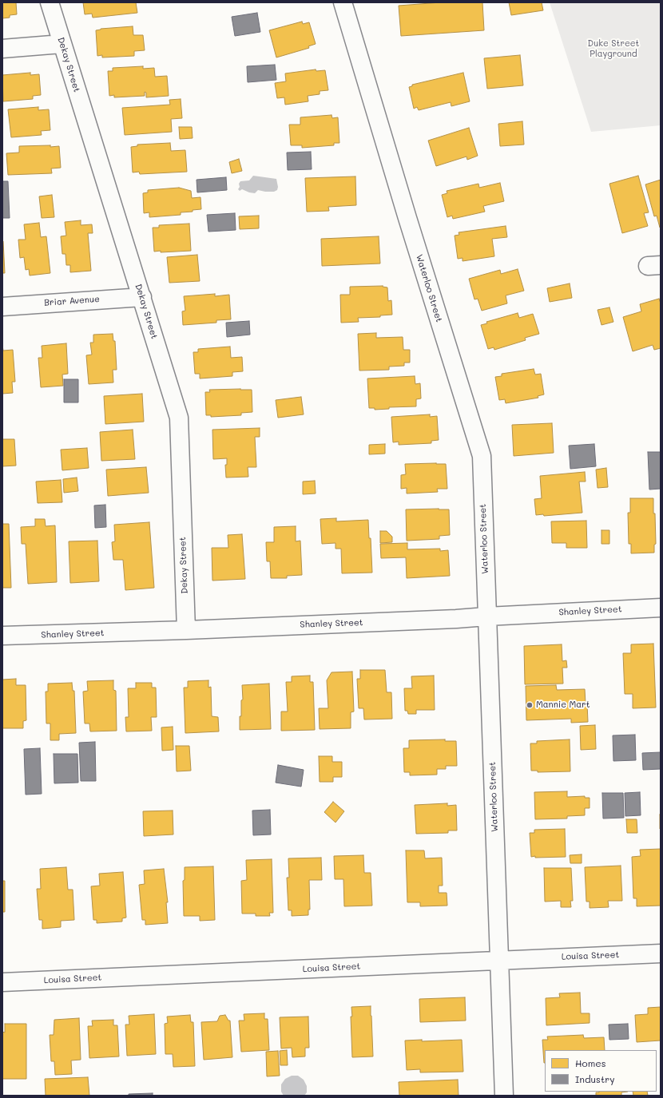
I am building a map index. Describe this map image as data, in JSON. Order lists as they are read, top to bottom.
{
  "streets": {
    "street": [
      "Dekay Street",
      "Waterloo Street",
      "Briar Avenue",
      "Shanley Street",
      "Louisa Street"
    ]
  },
  "crossings": [
    ["Dekay Street", "Briar Avenue"],
    ["Dekay Street", "Shanley Street"],
    ["Waterloo Street", "Shanley Street"],
    ["Waterloo Street", "Louisa Street"]
  ],
  "parks": ["Duke Street Playground"],
  "places": ["Mannie Mart"],
  "legend": ["Homes", "Industry"]
}
